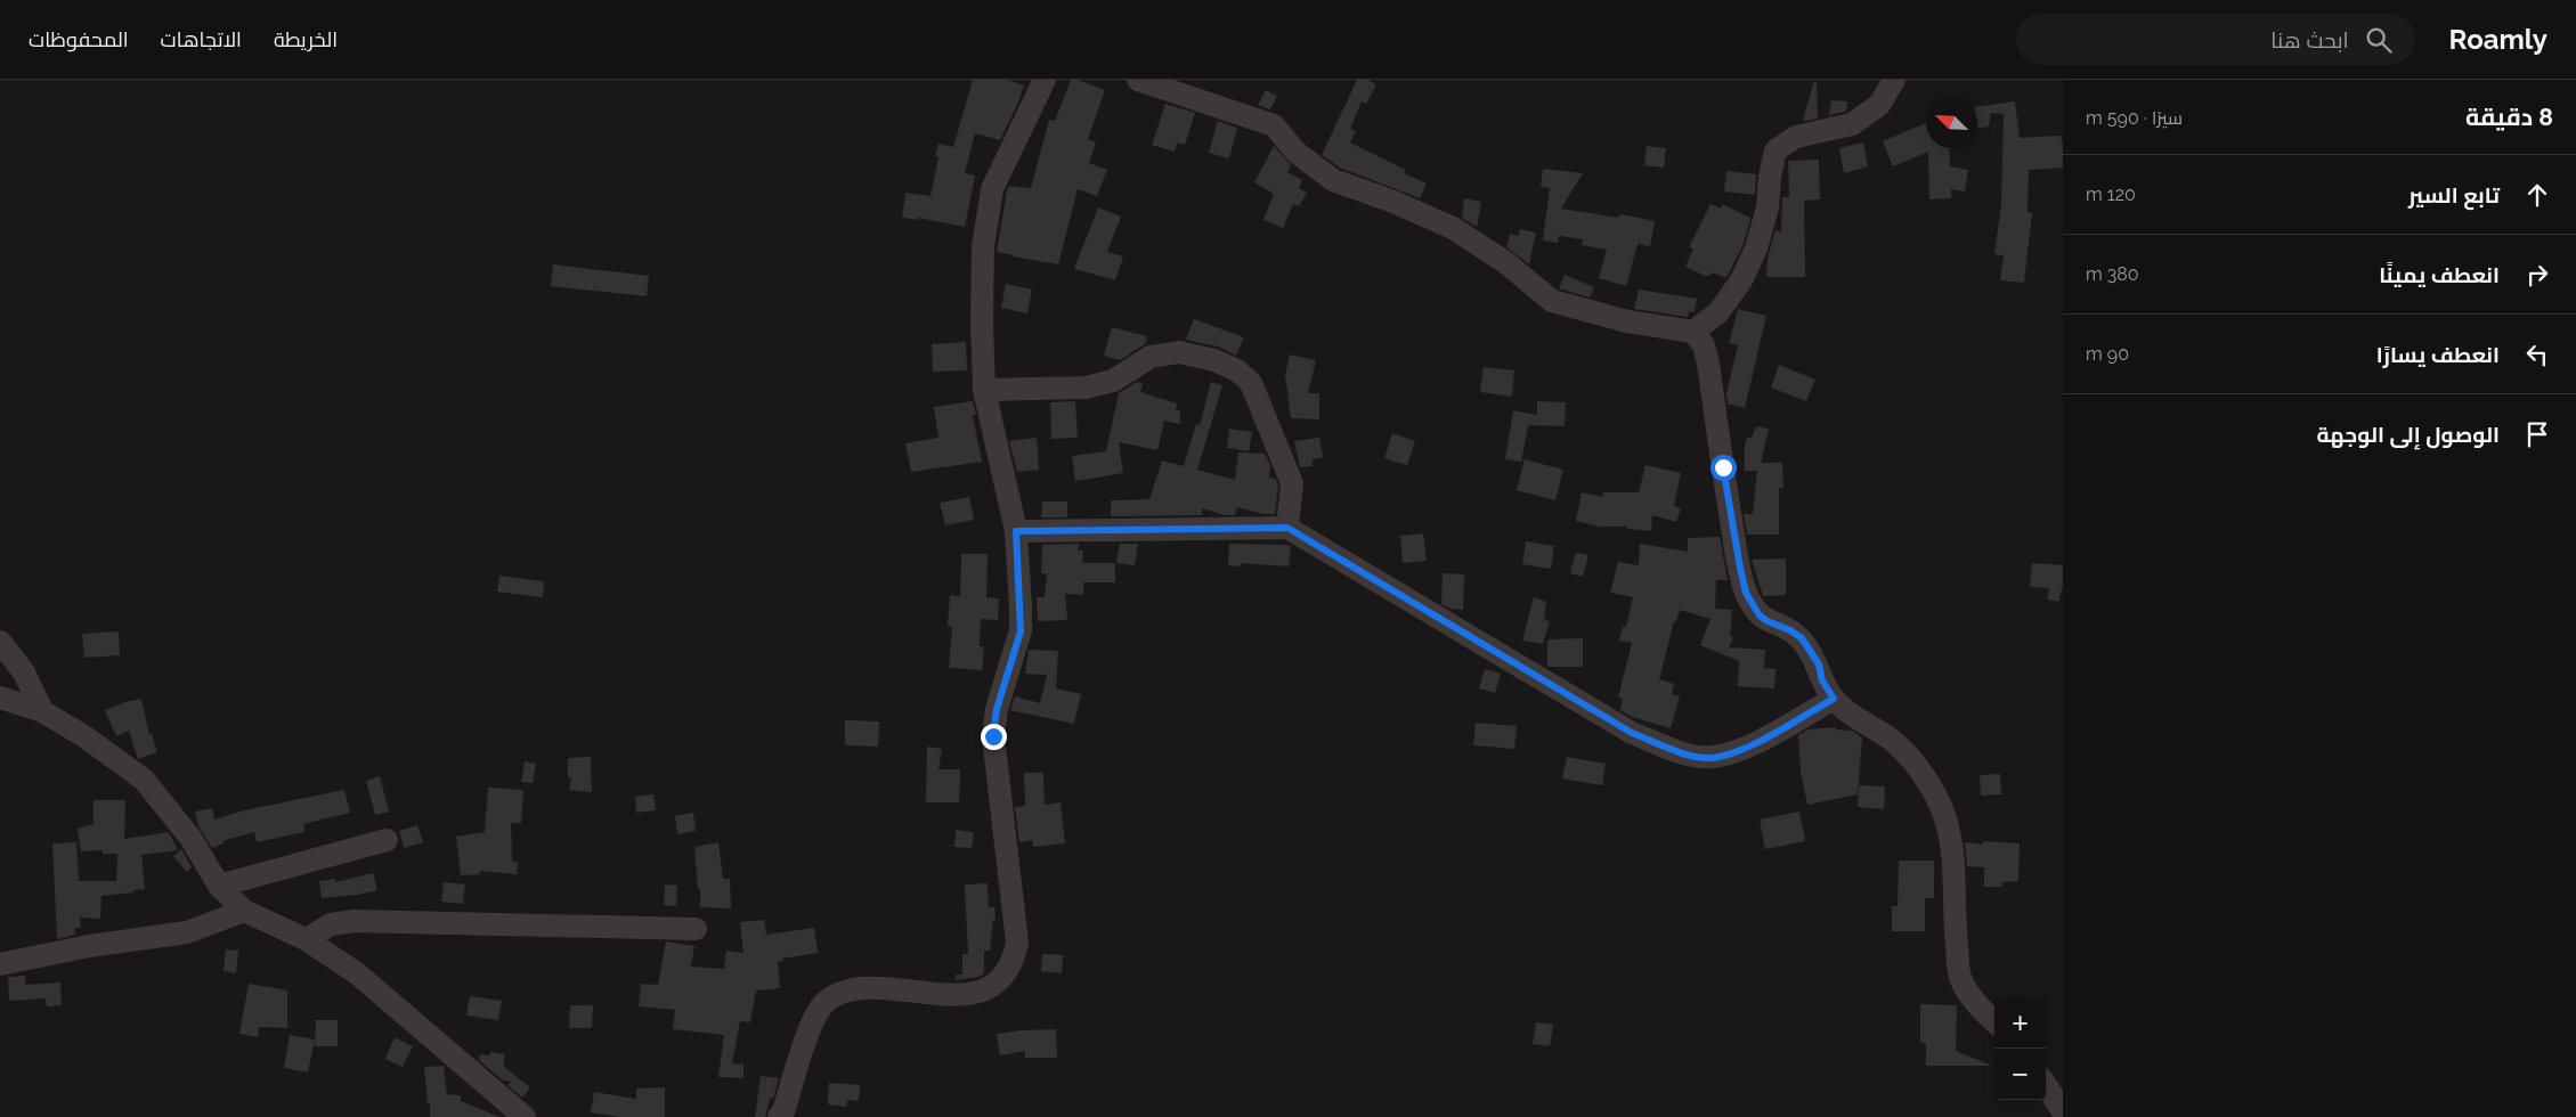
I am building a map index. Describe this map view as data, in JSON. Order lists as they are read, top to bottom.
{
  "north": "top left",
  "page": {
    "header": "Roamly",
    "search": "ابحث هنا",
    "nav": ["الخريطة", "الاتجاهات", "المحفوظات"],
    "heading": ["8 دقيقة", "سيرًا · 590 m"],
    "list": [
      ["تابع السير", "120 m"],
      ["انعطف يمينًا", "380 m"],
      ["انعطف يسارًا", "90 m"],
      "الوصول إلى الوجهة"
    ],
    "map_buttons": ["+", "−"]
  }
}
